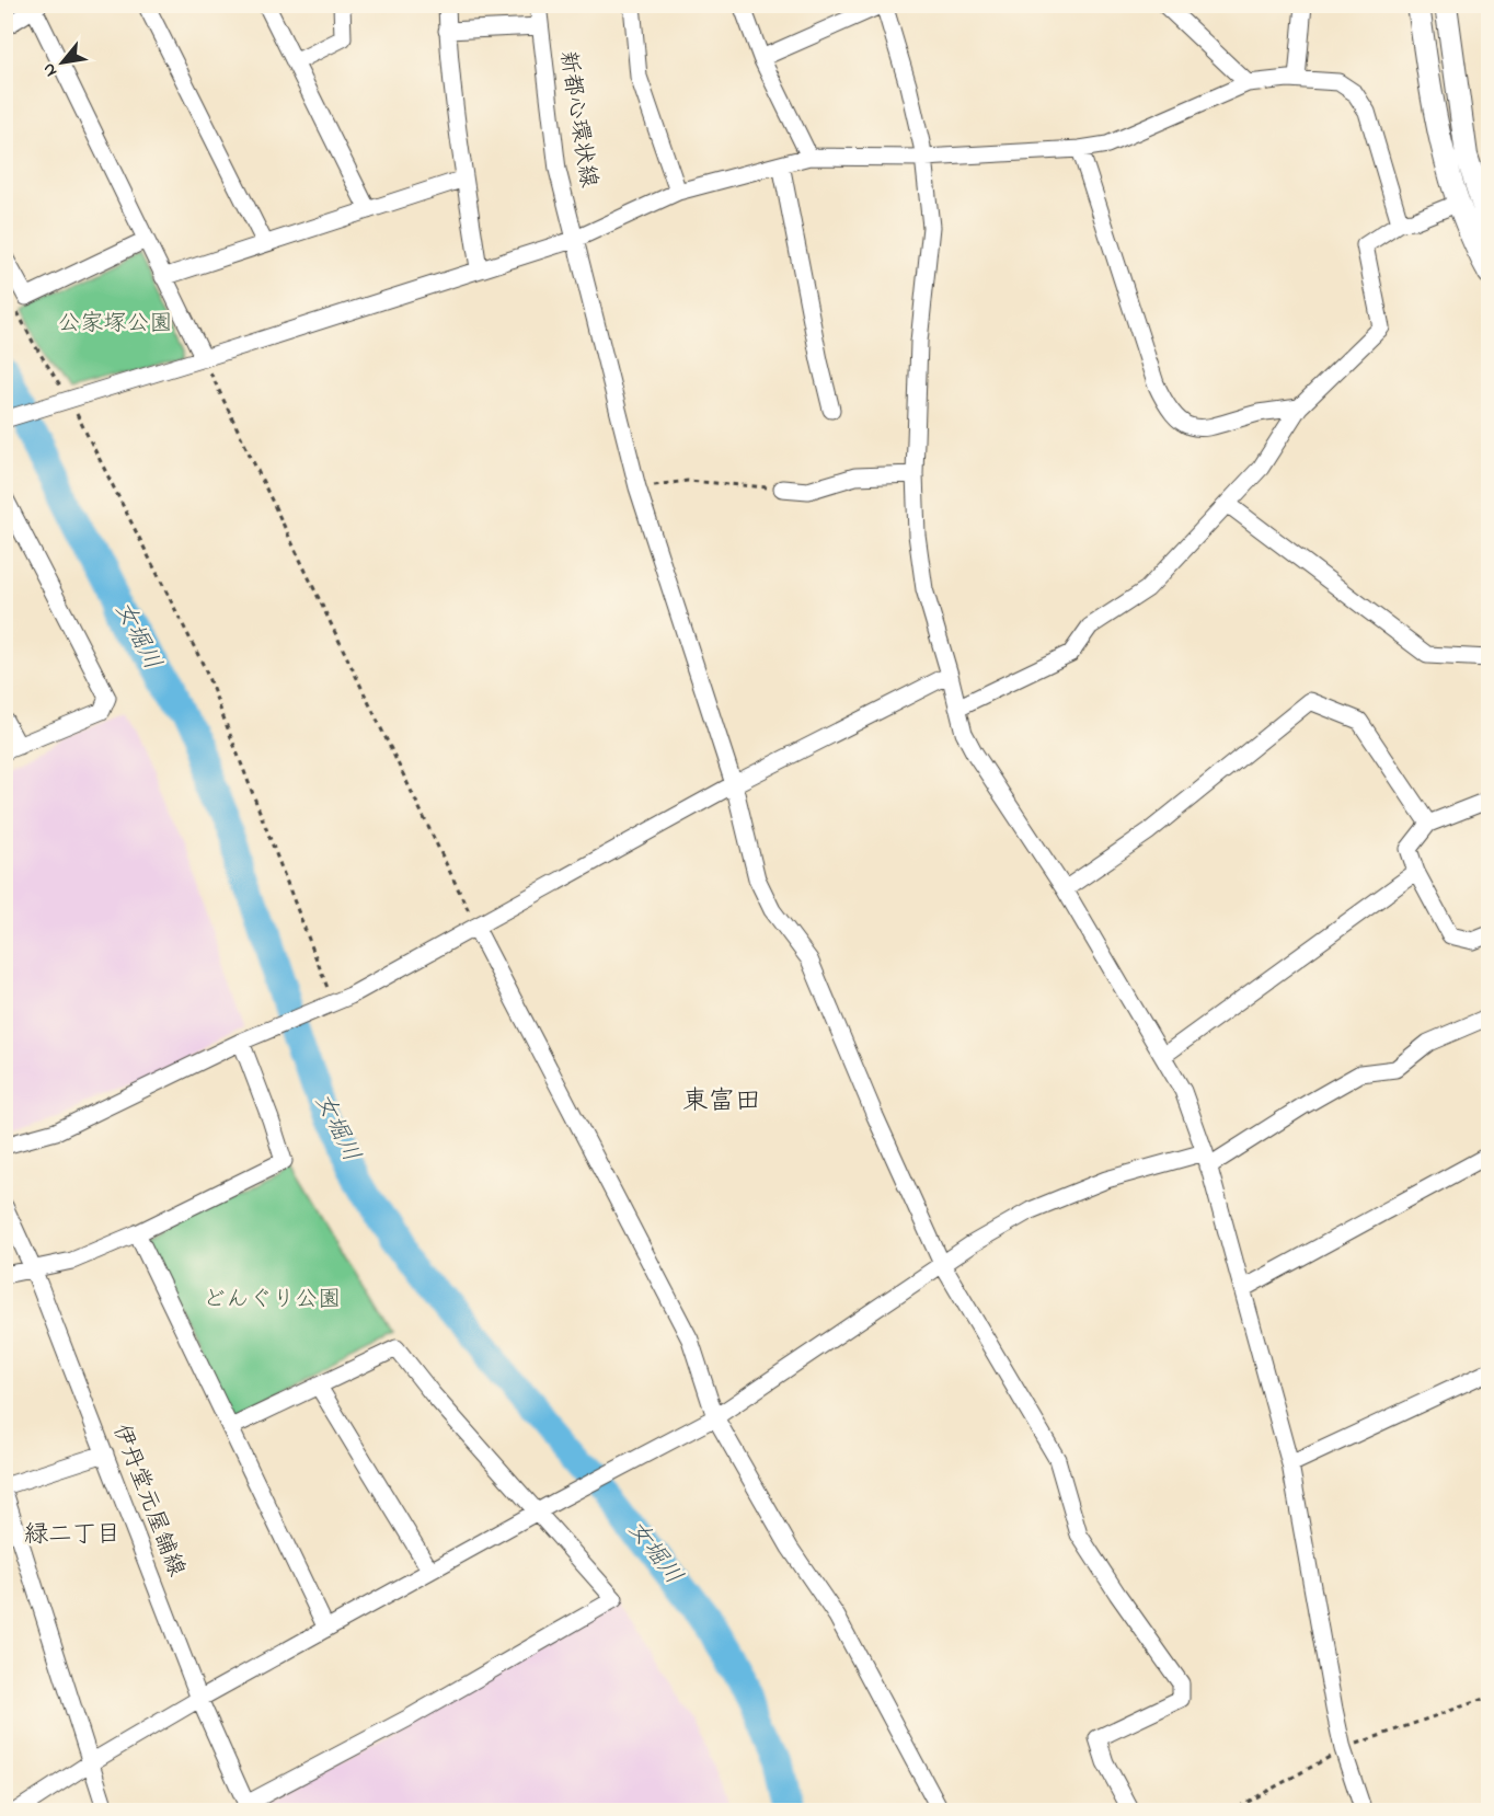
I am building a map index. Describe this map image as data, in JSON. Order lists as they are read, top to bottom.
{
  "streets": {
    "street": ["新都心環状線", "伊丹堂元屋舗線"]
  },
  "districts": ["東富田", "緑二丁目"],
  "water": ["女堀川"],
  "parks": ["公家塚公園", "どんぐり公園"],
  "north": "bottom left"
}
